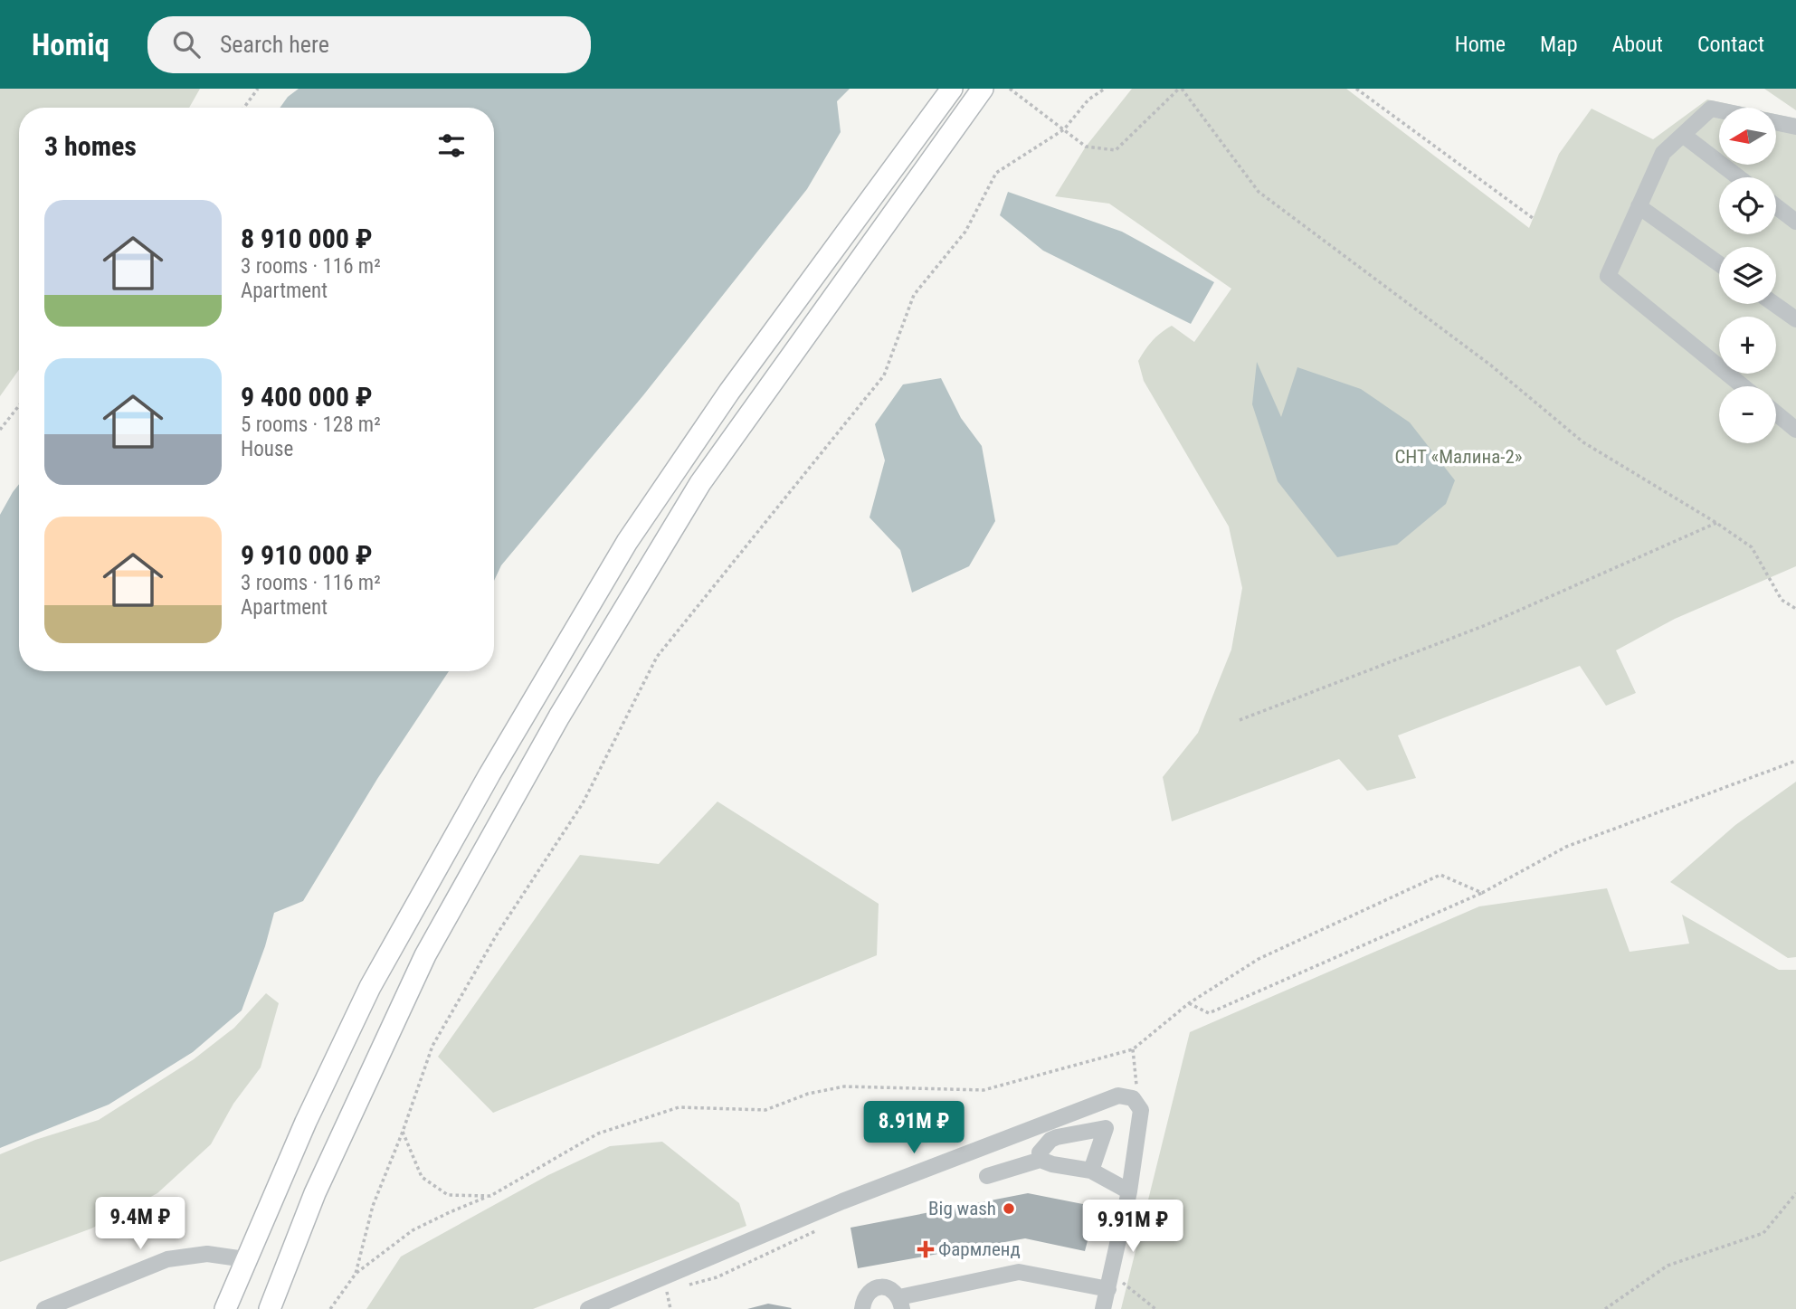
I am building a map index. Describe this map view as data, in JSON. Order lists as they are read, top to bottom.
{
  "parks": ["СНТ «Малина-2»"],
  "places": {
    "other": ["Big wash"],
    "health": ["Фармленд"]
  },
  "north": "left",
  "page": {
    "header": "Homiq",
    "search": "Search here",
    "nav": [
      "Home",
      "Map",
      "About",
      "Contact"
    ],
    "map_buttons": ["+", "−"],
    "heading": "3 homes",
    "list": [
      {
        "name": "8 910 000 ₽",
        "note": "3 rooms · 116 m² · Apartment"
      },
      {
        "name": "9 400 000 ₽",
        "note": "5 rooms · 128 m² · House"
      },
      {
        "name": "9 910 000 ₽",
        "note": "3 rooms · 116 m² · Apartment"
      }
    ],
    "price": ["8.91M ₽", "9.4M ₽", "9.91M ₽"]
  }
}
